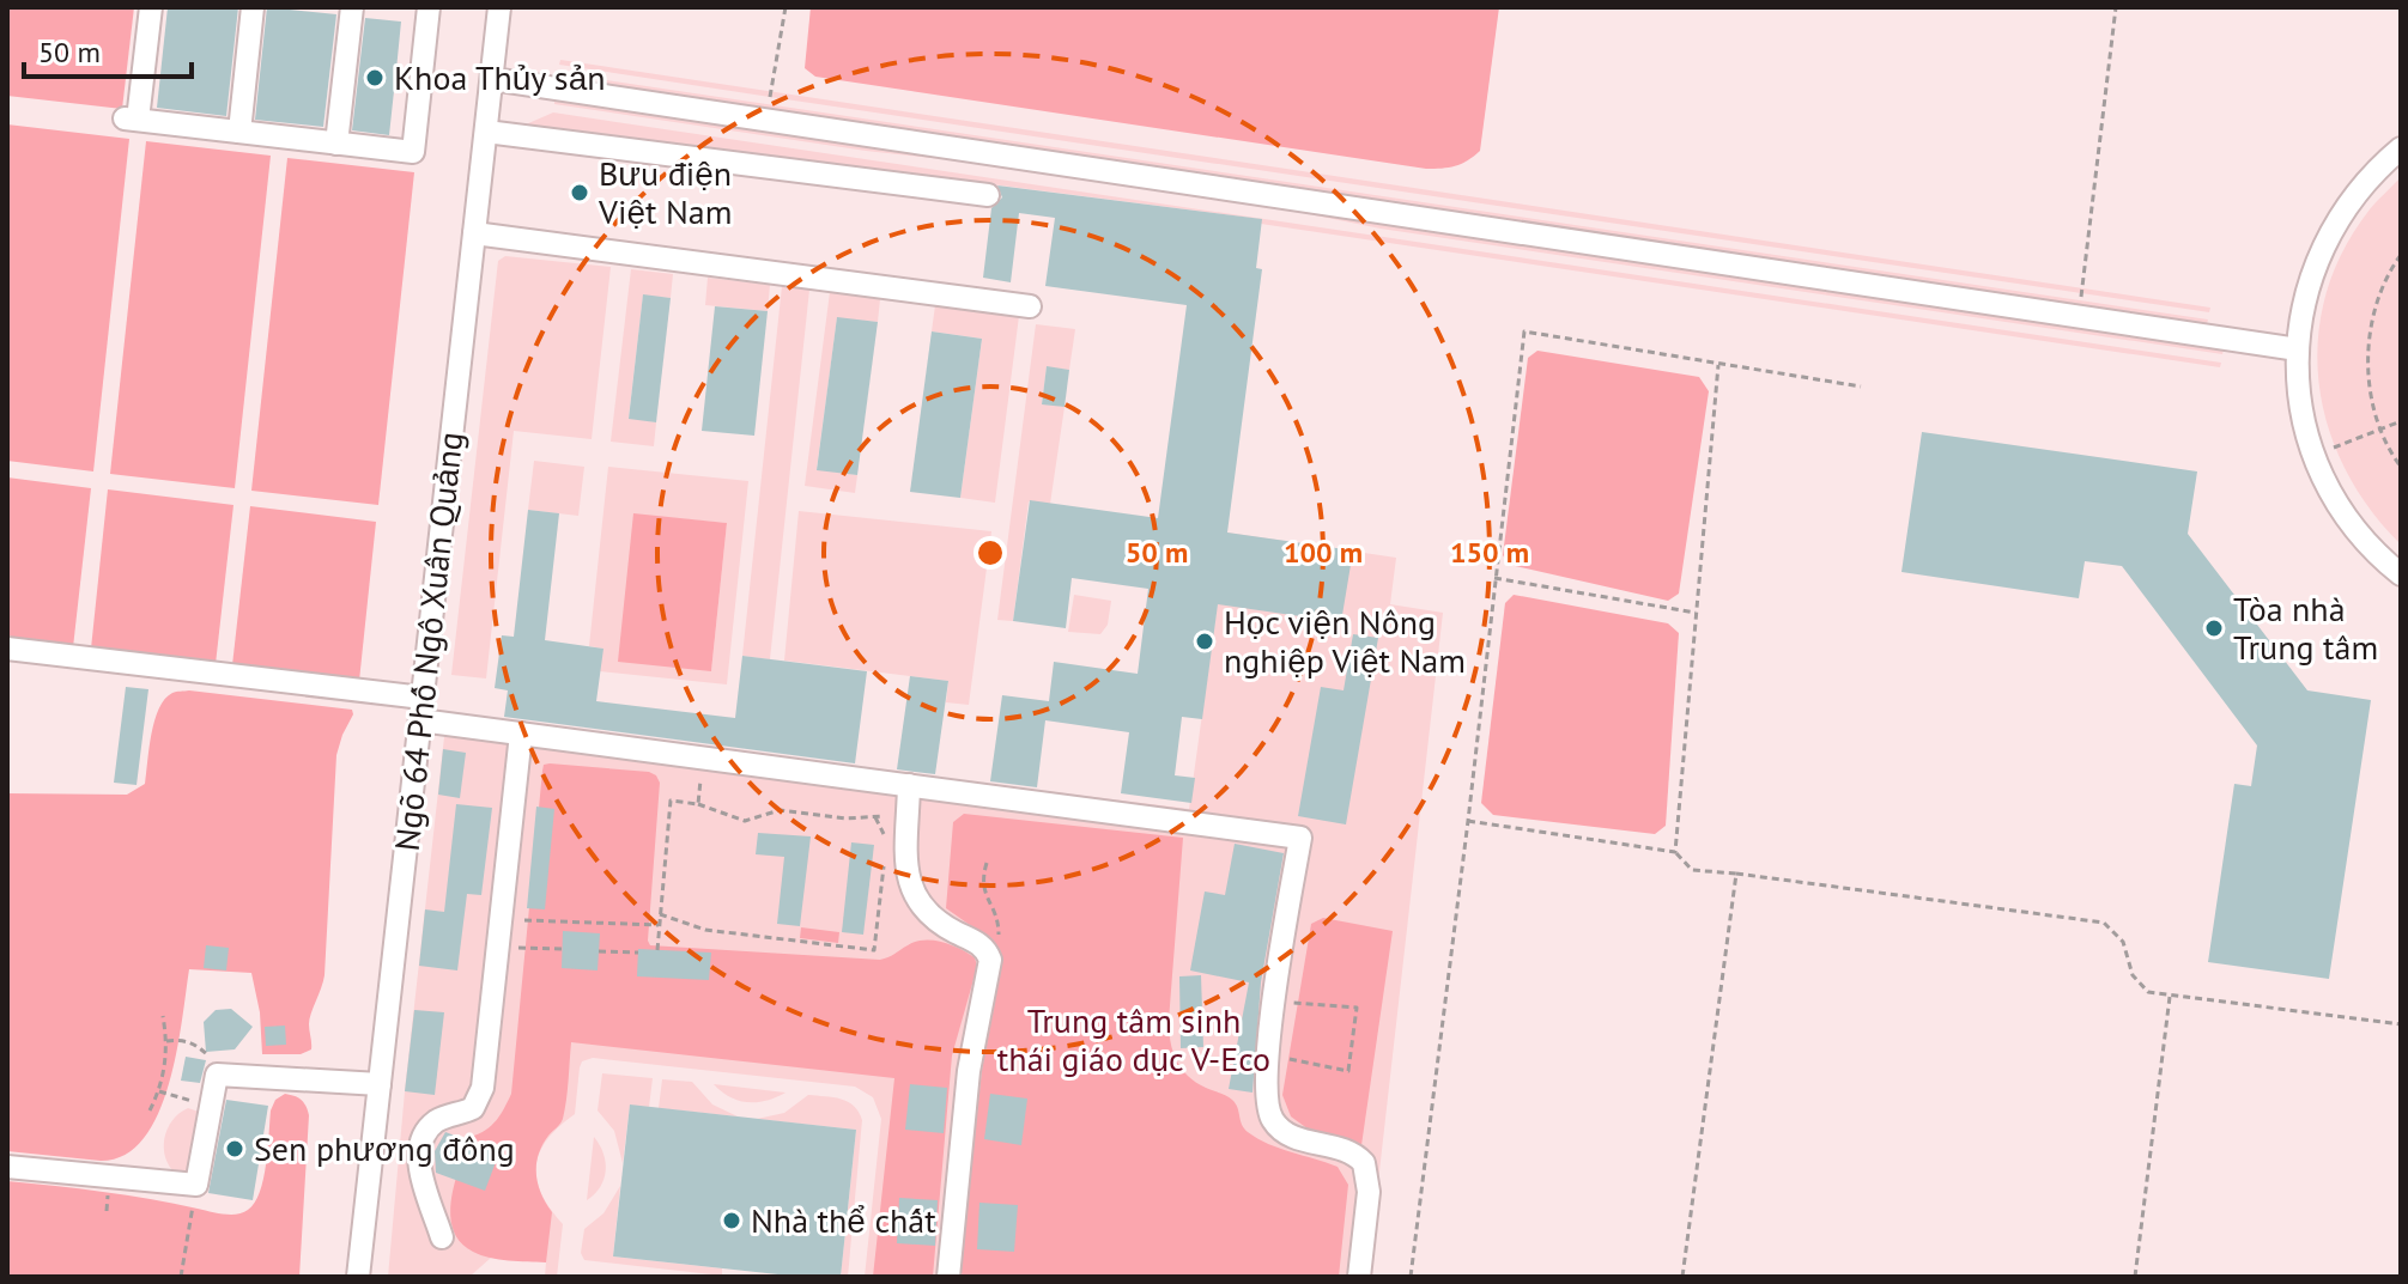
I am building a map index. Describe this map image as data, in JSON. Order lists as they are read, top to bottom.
{
  "streets": {
    "street": ["Ngõ 64 Phố Ngô Xuân Quảng"]
  },
  "parks": ["Trung tâm sinh thái giáo dục V-Eco"],
  "places": [
    "Khoa Thủy sản",
    "Bưu điện Việt Nam",
    "Tòa nhà Trung tâm",
    "Học viện Nông nghiệp Việt Nam",
    "Sen phương đông",
    "Nhà thể chất"
  ],
  "scale_bar": "50 m",
  "rings": ["50 m", "100 m", "150 m"]
}
